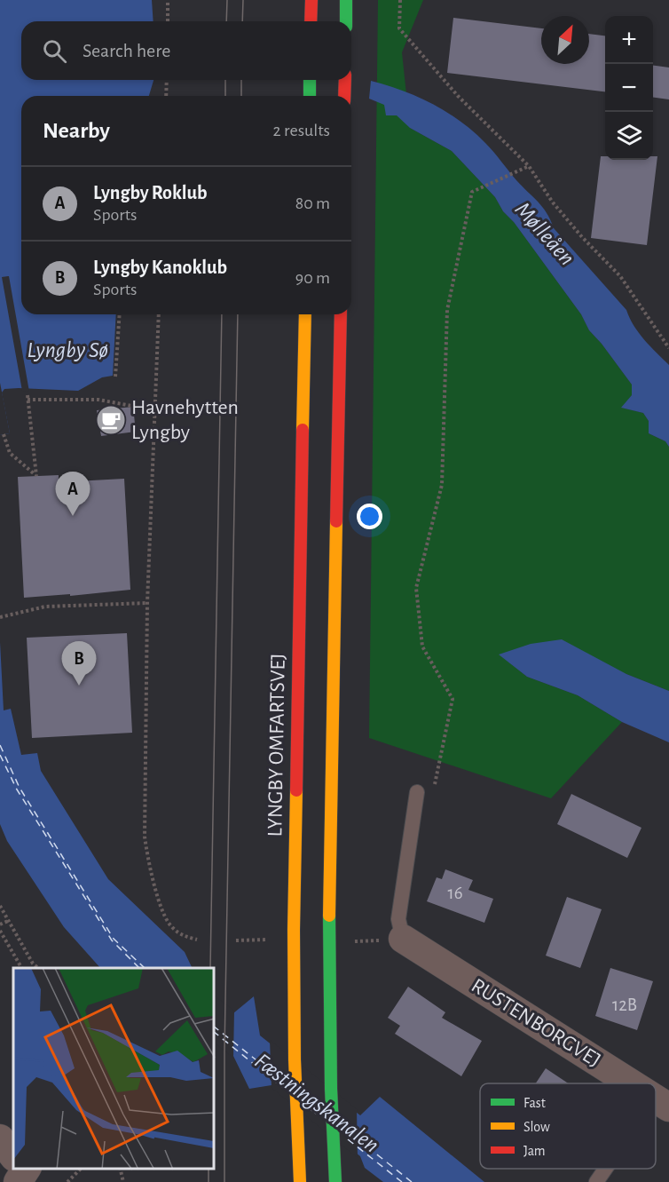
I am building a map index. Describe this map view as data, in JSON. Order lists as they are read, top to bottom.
{
  "streets": {
    "highway": ["LYNGBY OMFARTSVEJ"],
    "street": ["RUSTENBORGVEJ"]
  },
  "water": ["Mølleåen", "Lyngby Sø", "Fæstningskanalen"],
  "places": {
    "cafe": ["Havnehytten Lyngby"]
  },
  "house_numbers": ["16", "12B"],
  "legend": ["Fast", "Slow", "Jam"],
  "north": "top right",
  "page": {
    "map_buttons": ["+", "−"],
    "search": "Search here",
    "heading": ["Nearby", "2 results"],
    "list": [
      {
        "mark": "A",
        "name": "Lyngby Roklub",
        "note": "Sports",
        "value": "80 m"
      },
      {
        "mark": "B",
        "name": "Lyngby Kanoklub",
        "note": "Sports",
        "value": "90 m"
      }
    ],
    "pins": ["A", "B"]
  }
}
